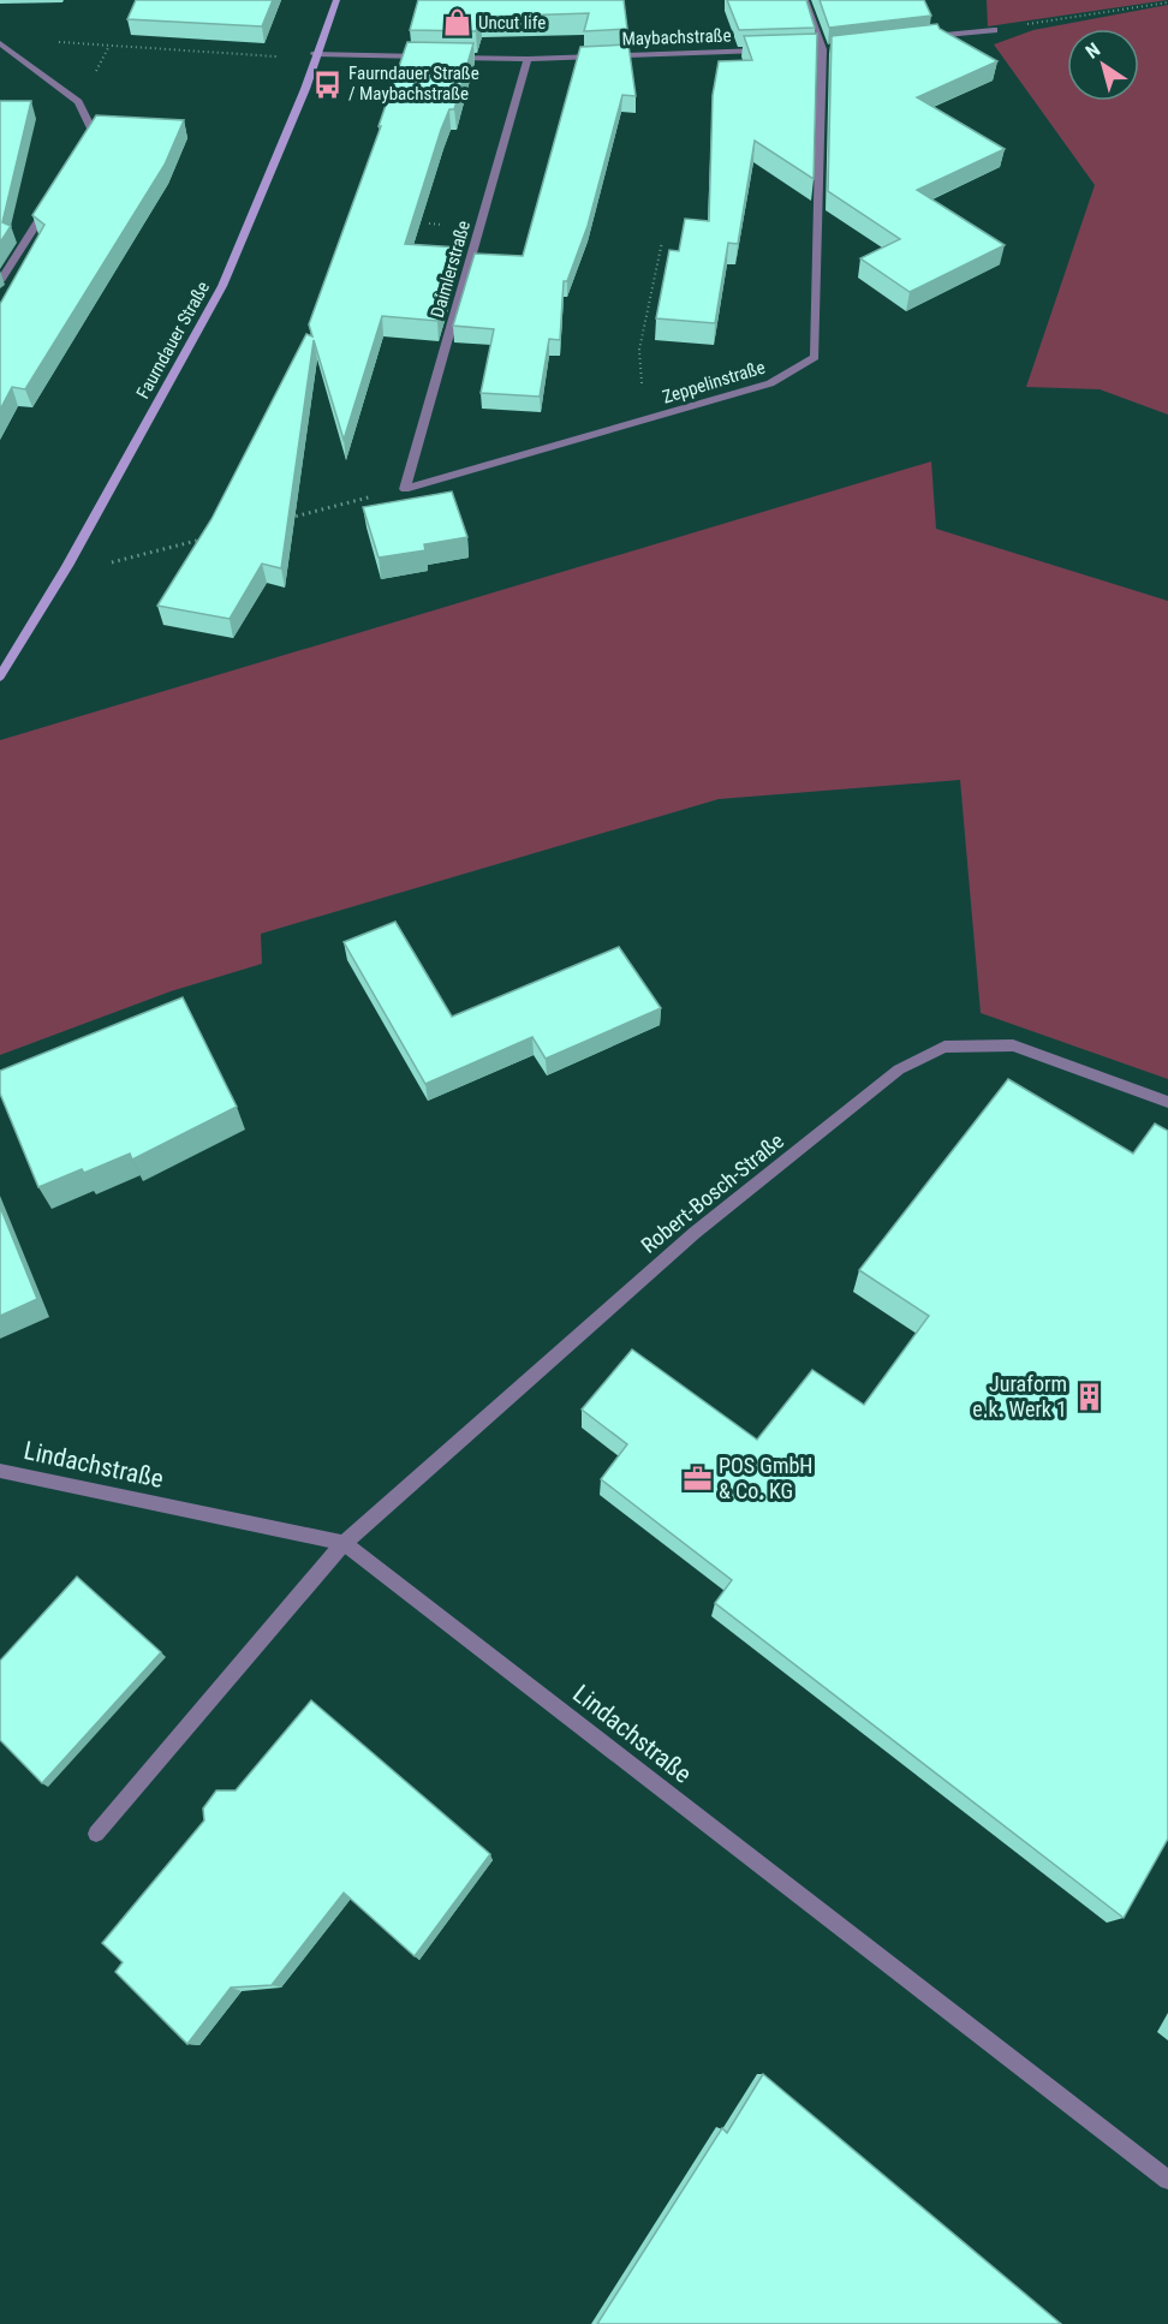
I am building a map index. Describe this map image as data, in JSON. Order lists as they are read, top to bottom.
{
  "streets": {
    "street": [
      "Maybachstraße",
      "Daimlerstraße",
      "Faurndauer Straße",
      "Zeppelinstraße",
      "Robert-Bosch-Straße",
      "Lindachstraße"
    ]
  },
  "crossings": [
    ["Maybachstraße", "Daimlerstraße"],
    ["Daimlerstraße", "Zeppelinstraße"],
    ["Robert-Bosch-Straße", "Lindachstraße"]
  ],
  "places": {
    "shop": ["Uncut life"],
    "bus stop": ["Faurndauer Straße / Maybachstraße"],
    "building": ["Juraform e.k. Werk 1"],
    "office": ["POS GmbH & Co. KG"]
  },
  "north": "top left"
}
